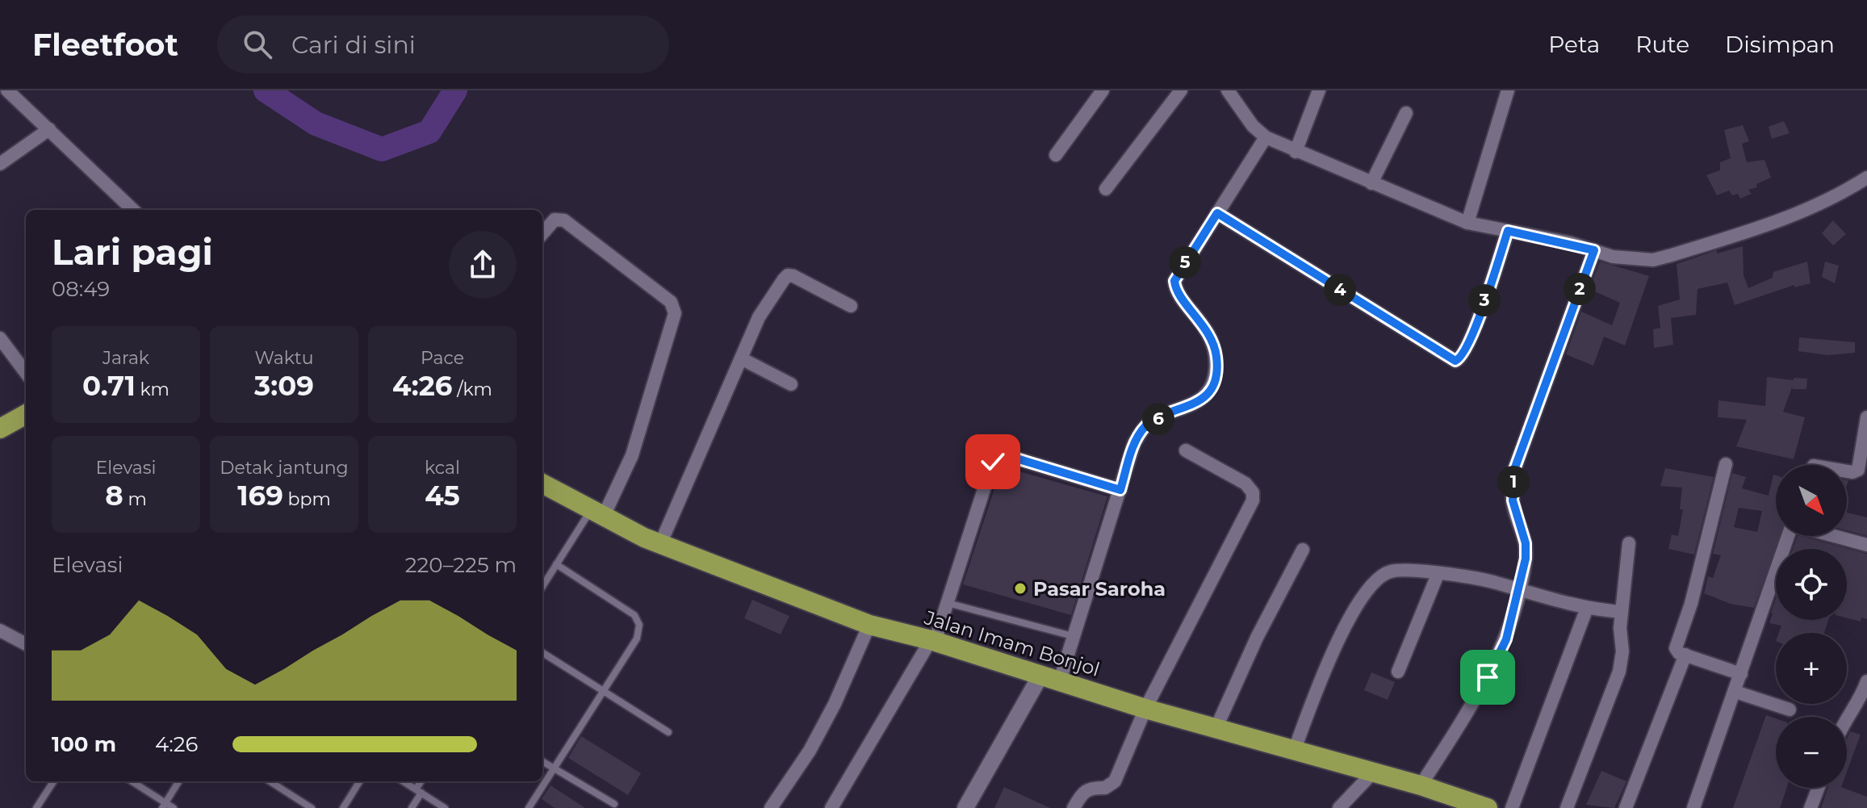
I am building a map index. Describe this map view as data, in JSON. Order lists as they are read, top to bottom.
{
  "streets": {
    "highway": ["Jalan Imam Bonjol"]
  },
  "places": ["Pasar Saroha"],
  "north": "bottom right",
  "page": {
    "header": "Fleetfoot",
    "search": "Cari di sini",
    "nav": ["Peta", "Rute", "Disimpan"],
    "heading": ["Lari pagi", "08:49"],
    "pins": [
      "5",
      "2",
      "4",
      "3",
      "6",
      "1"
    ],
    "stats": [
      ["Jarak", "0.71 km"],
      ["Waktu", "3:09"],
      ["Pace", "4:26 /km"],
      ["Elevasi", "8 m"],
      ["Detak jantung", "169 bpm"],
      ["kcal", "45"]
    ],
    "map_buttons": ["+", "−"],
    "chart": ["Elevasi", "220–225 m"],
    "list": [
      {
        "name": "100 m",
        "note": "4:26"
      }
    ]
  }
}
